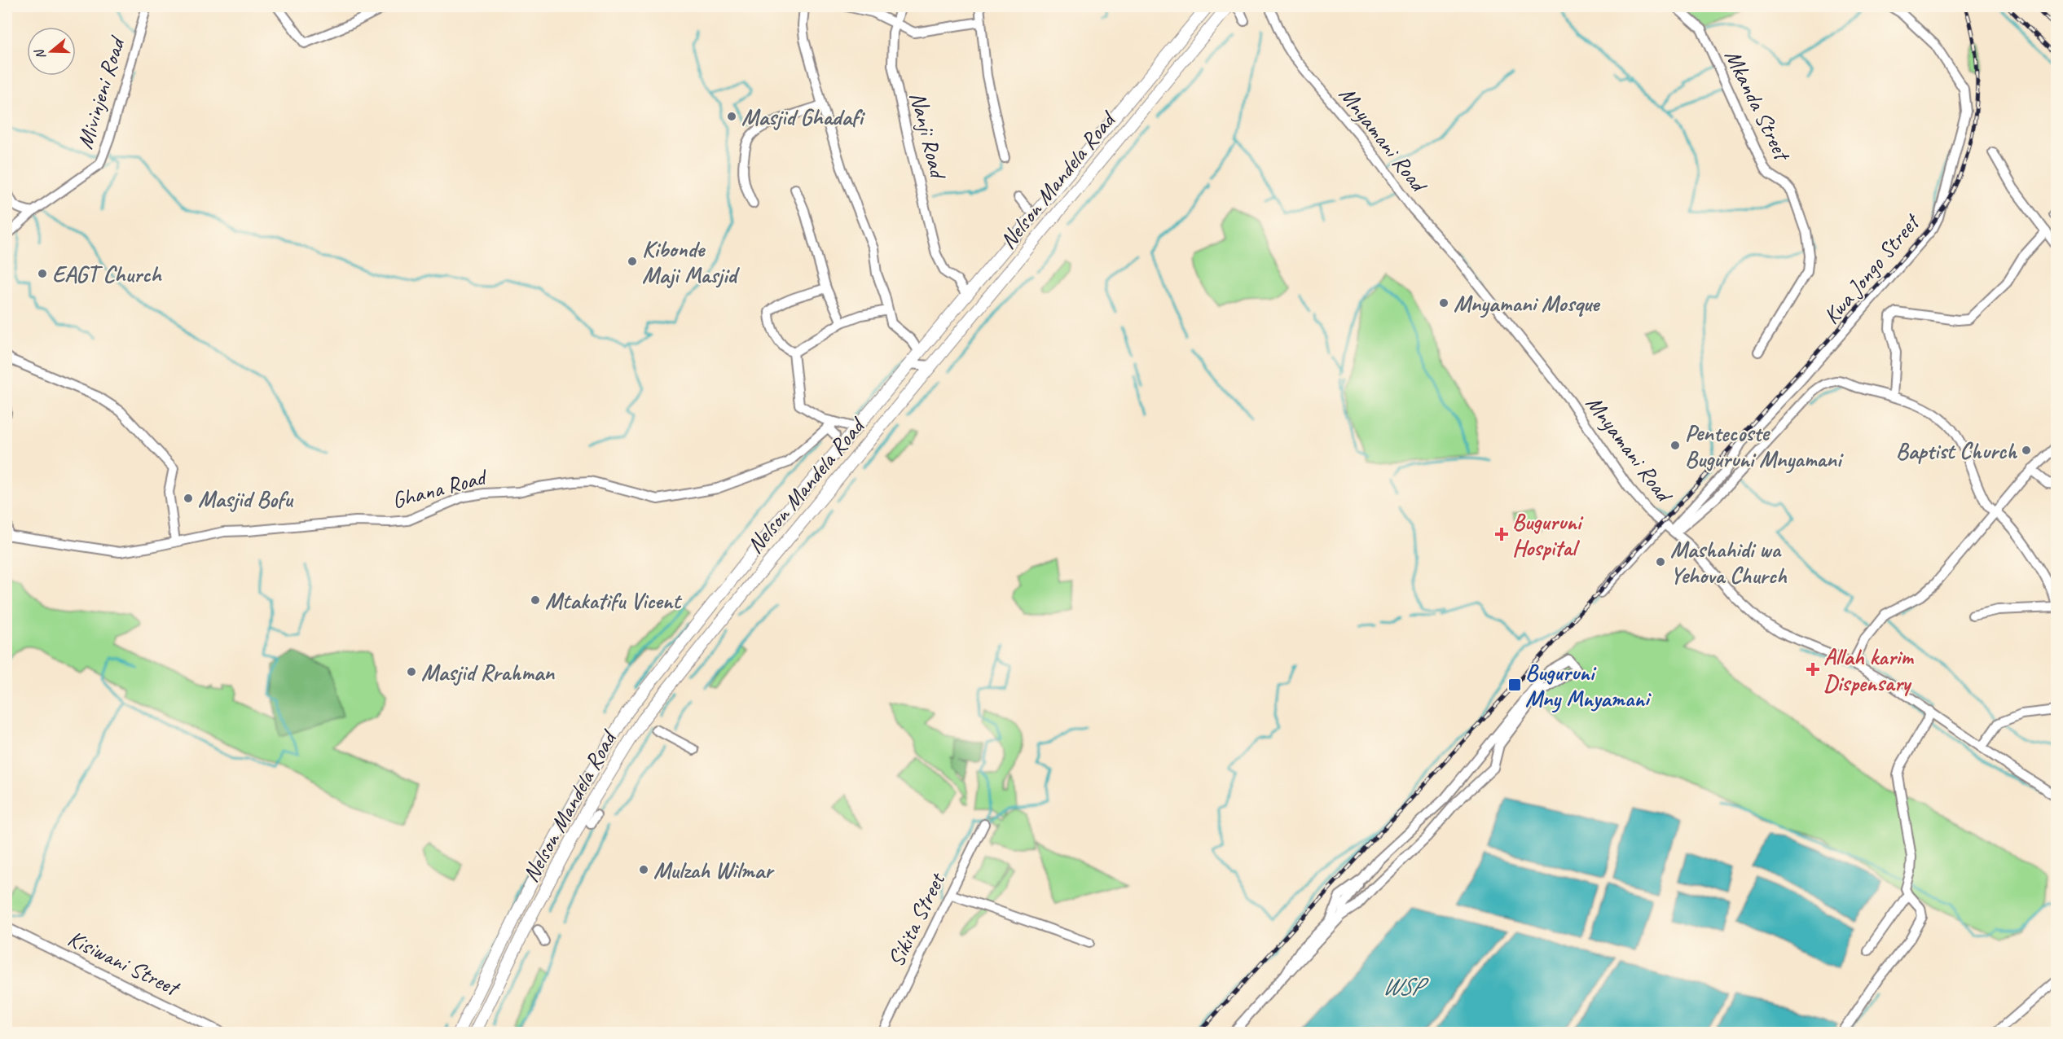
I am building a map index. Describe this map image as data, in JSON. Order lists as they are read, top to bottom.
{
  "streets": {
    "main road": ["Nelson Mandela Road"],
    "street": [
      "Mivinjeni Road",
      "Mkanda Street",
      "Nanji Road",
      "Mnyamani Road",
      "Kwa Jongo Street",
      "Ghana Road",
      "Sikita Street",
      "Kisiwani Street"
    ]
  },
  "crossings": [
    ["Nanji Road", "Nelson Mandela Road"],
    ["Mnyamani Road", "Kwa Jongo Street"]
  ],
  "water": ["WSP"],
  "places": {
    "other": [
      "Masjid Ghadafi",
      "Kibonde Maji Masjid",
      "EAGT Church",
      "Mnyamani Mosque",
      "Pentecoste Buguruni Mnyamani",
      "Baptist Church",
      "Masjid Bofu",
      "Mashahidi wa Yehova Church",
      "Mtakatifu Vicent",
      "Masjid Rrahman",
      "Mulzah Wilmar"
    ],
    "health": ["Buguruni Hospital", "Allah karim Dispensary"],
    "transit": ["Buguruni Mny Mnyamani"]
  },
  "north": "left"
}
